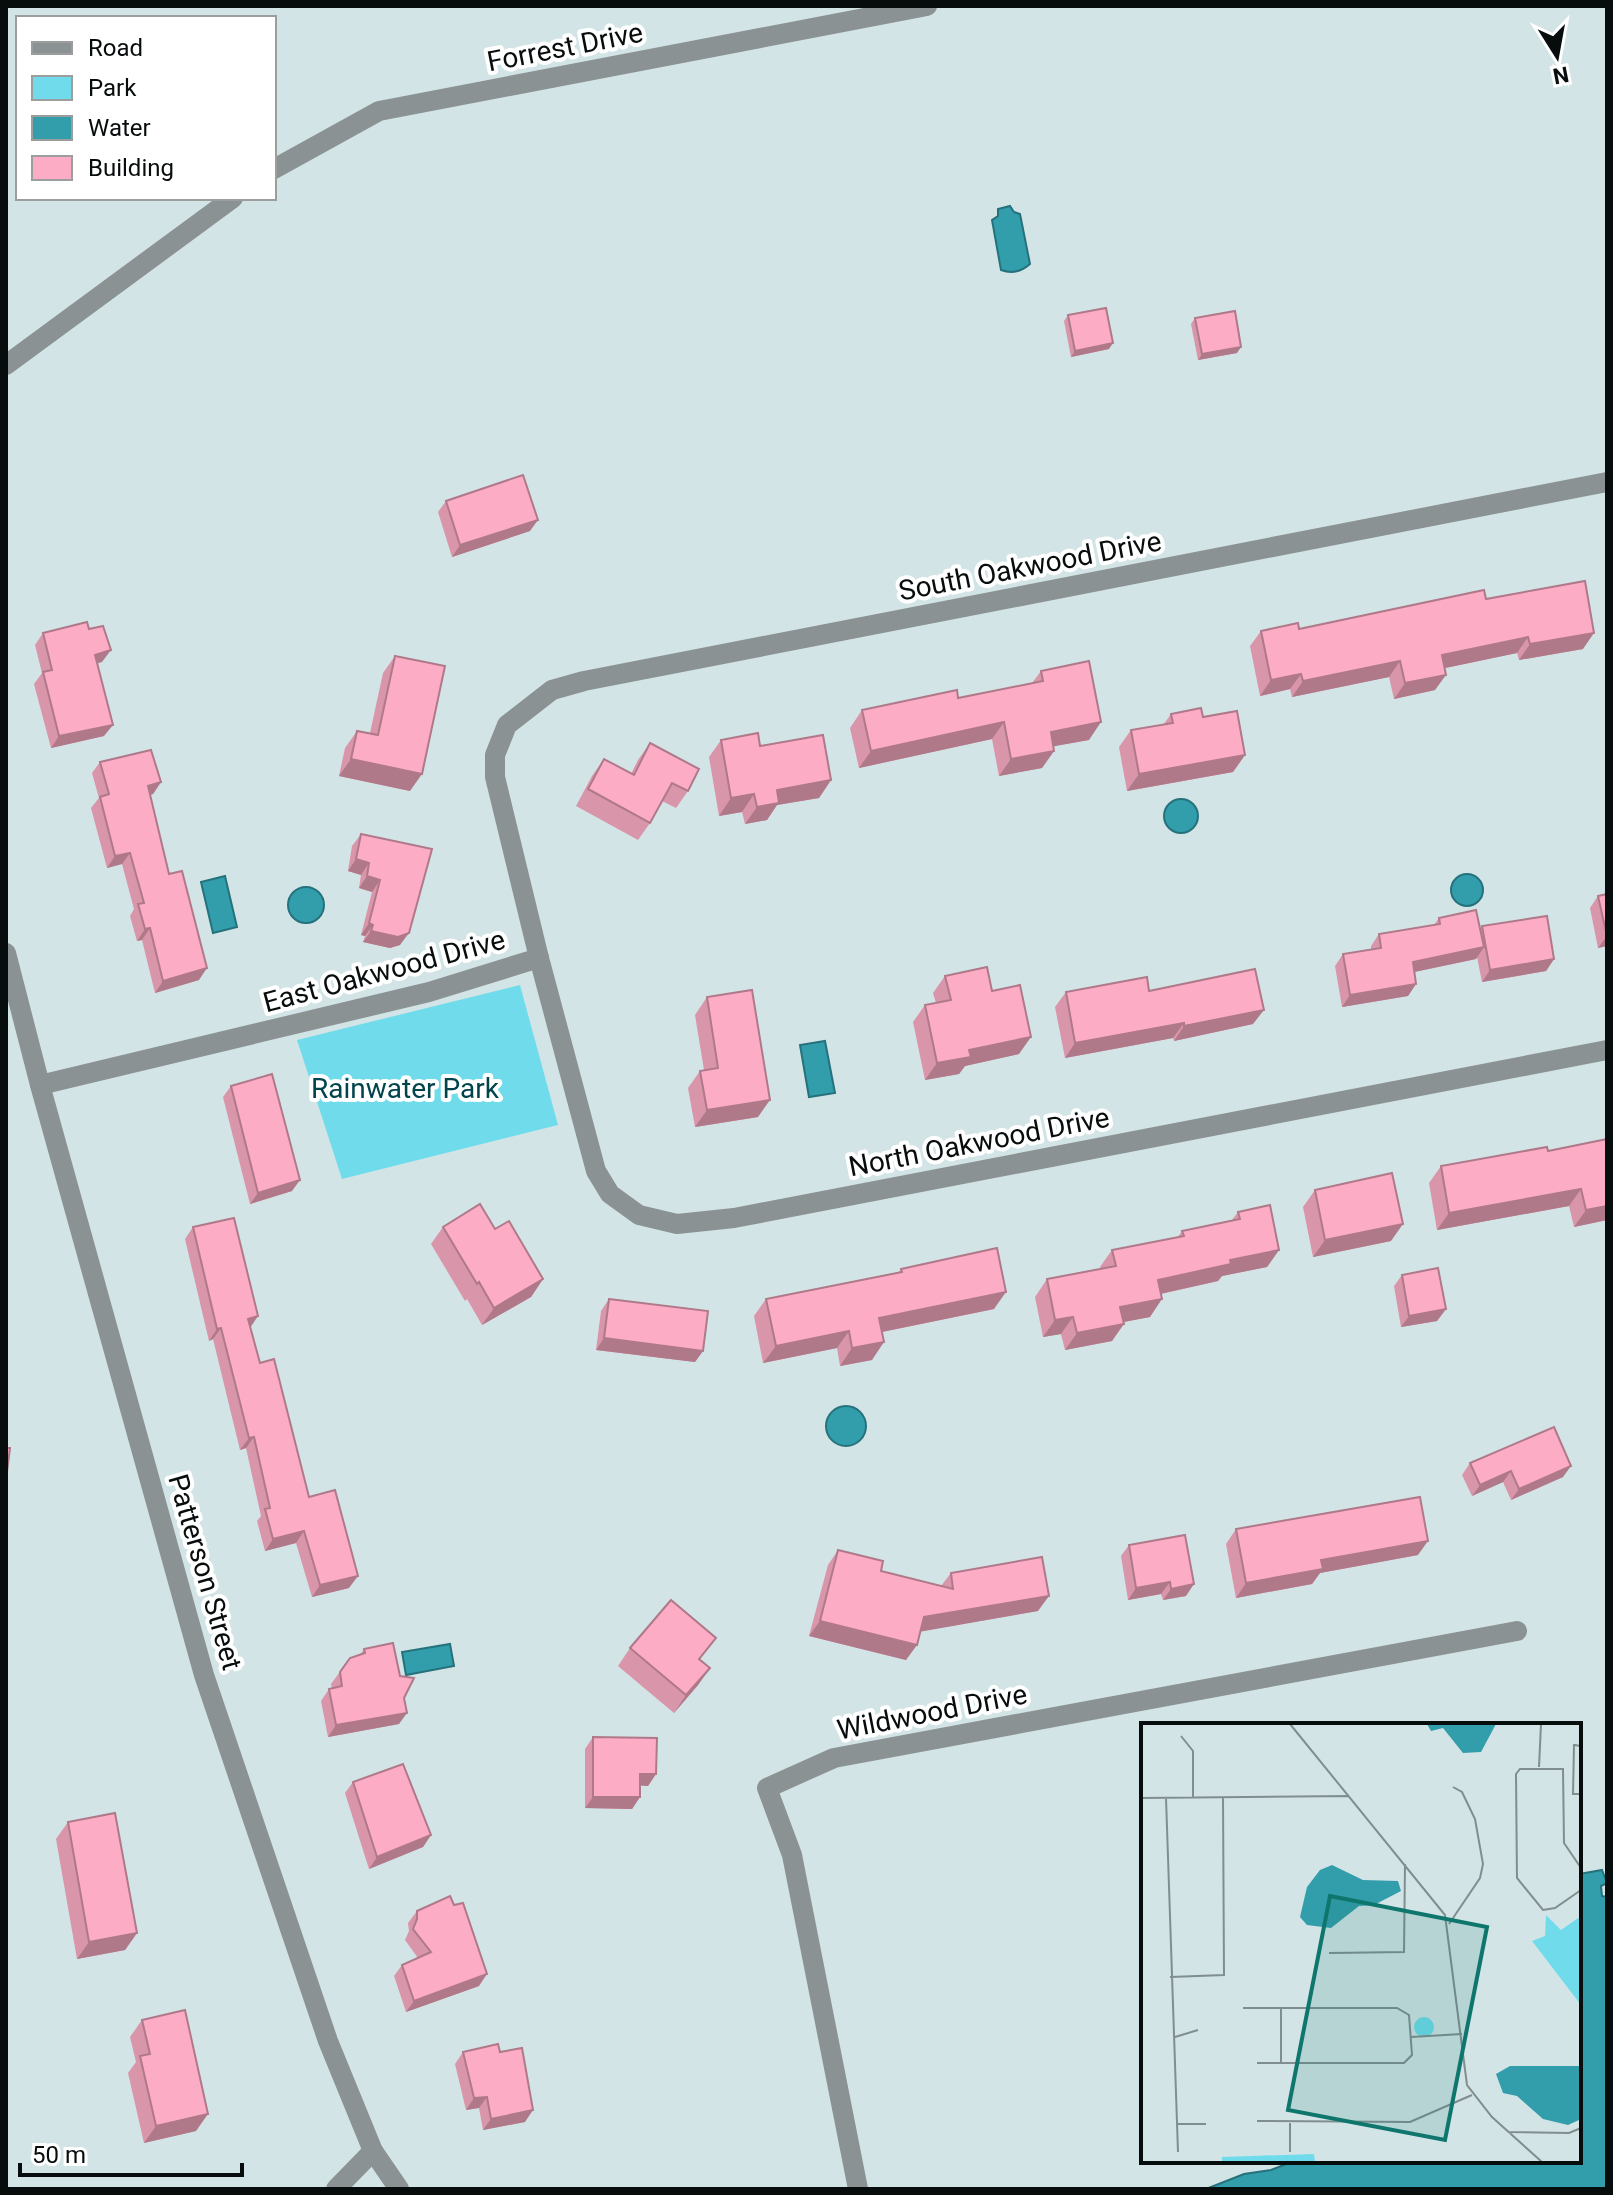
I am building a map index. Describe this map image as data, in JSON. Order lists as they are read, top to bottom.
{
  "streets": {
    "street": [
      "Forrest Drive",
      "South Oakwood Drive",
      "East Oakwood Drive",
      "North Oakwood Drive",
      "Patterson Street",
      "Wildwood Drive"
    ]
  },
  "crossings": [
    ["South Oakwood Drive", "East Oakwood Drive"],
    ["East Oakwood Drive", "North Oakwood Drive"],
    ["East Oakwood Drive", "Patterson Street"]
  ],
  "parks": ["Rainwater Park"],
  "legend": [
    "Road",
    "Park",
    "Water",
    "Building"
  ],
  "scale_bar": "50 m",
  "north": "bottom"
}
